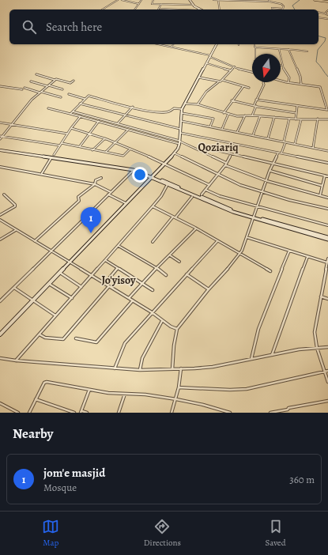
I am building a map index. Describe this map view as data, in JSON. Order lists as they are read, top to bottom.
{
  "districts": ["Qoziariq", "Jo'yisoy"],
  "north": "bottom",
  "page": {
    "search": "Search here",
    "pins": "1",
    "heading": "Nearby",
    "list": [
      {
        "mark": "1",
        "name": "jom'e masjid",
        "note": "Mosque",
        "value": "360 m"
      }
    ],
    "nav": ["Map", "Directions", "Saved"]
  }
}
